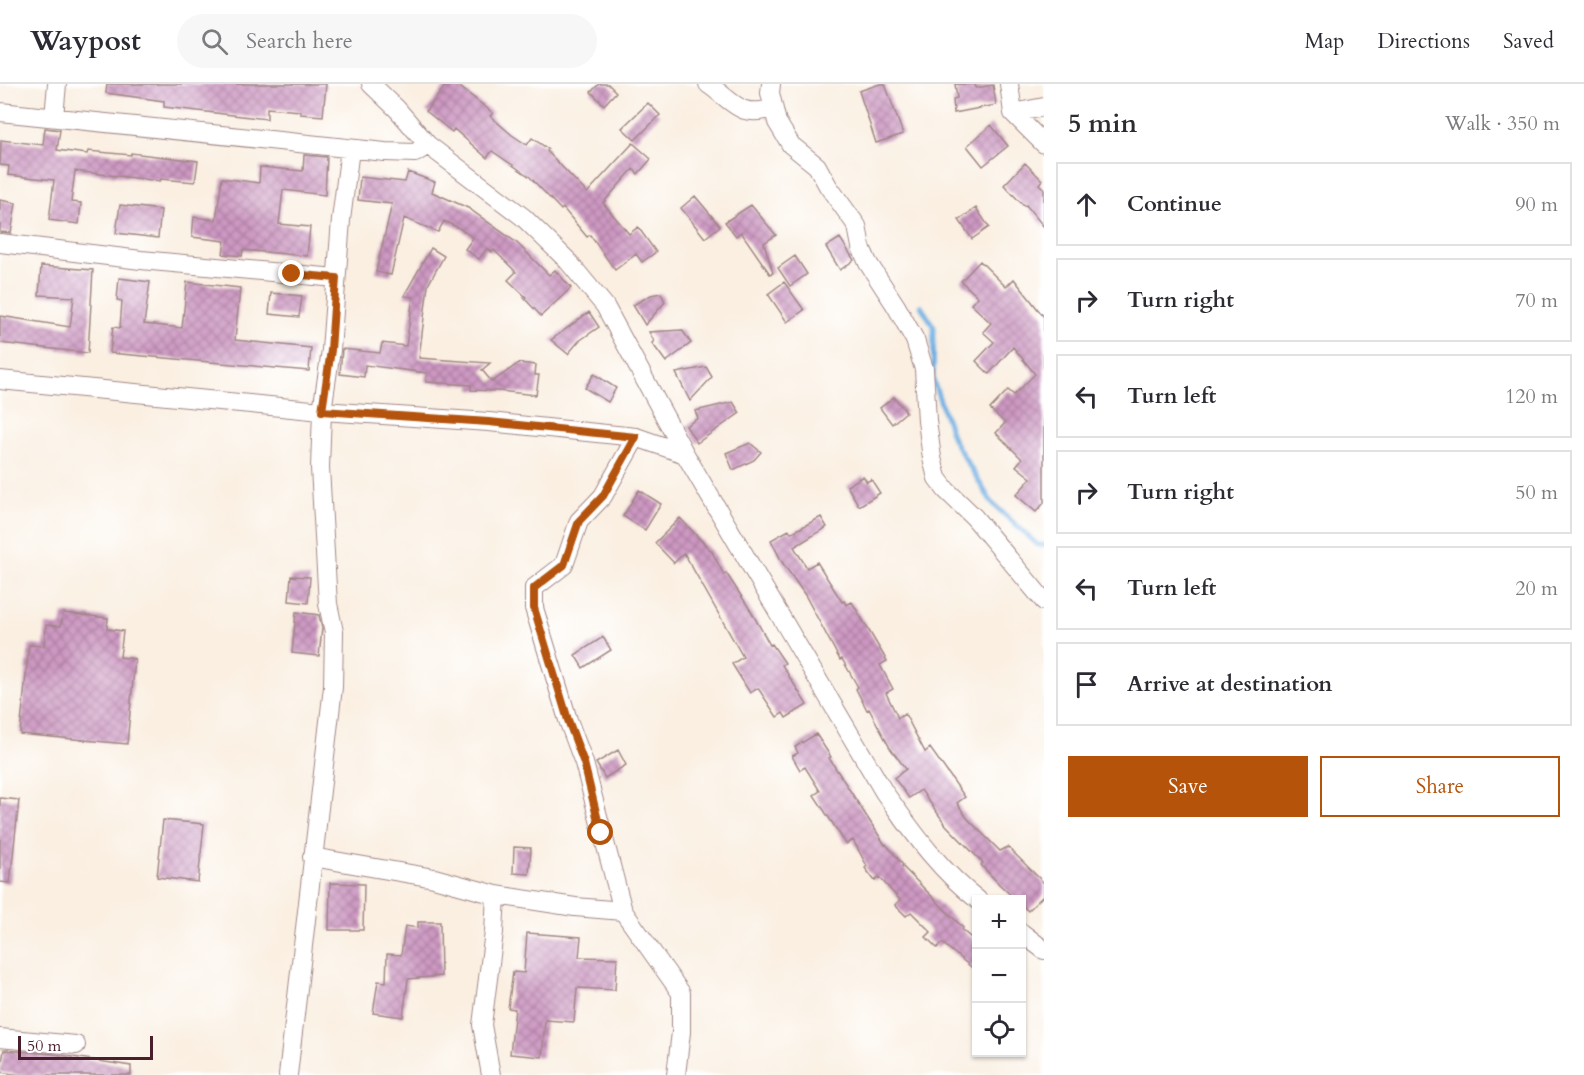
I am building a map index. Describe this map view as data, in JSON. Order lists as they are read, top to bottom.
{
  "scale_bar": "50 m",
  "page": {
    "header": "Waypost",
    "search": "Search here",
    "nav": ["Map", "Directions", "Saved"],
    "heading": ["5 min", "Walk · 350 m"],
    "list": [
      ["Continue", "90 m"],
      ["Turn right", "70 m"],
      ["Turn left", "120 m"],
      ["Turn right", "50 m"],
      ["Turn left", "20 m"],
      "Arrive at destination"
    ],
    "buttons": ["Save", "Share"],
    "map_buttons": ["+", "−"],
    "scale": "50 m"
  }
}
